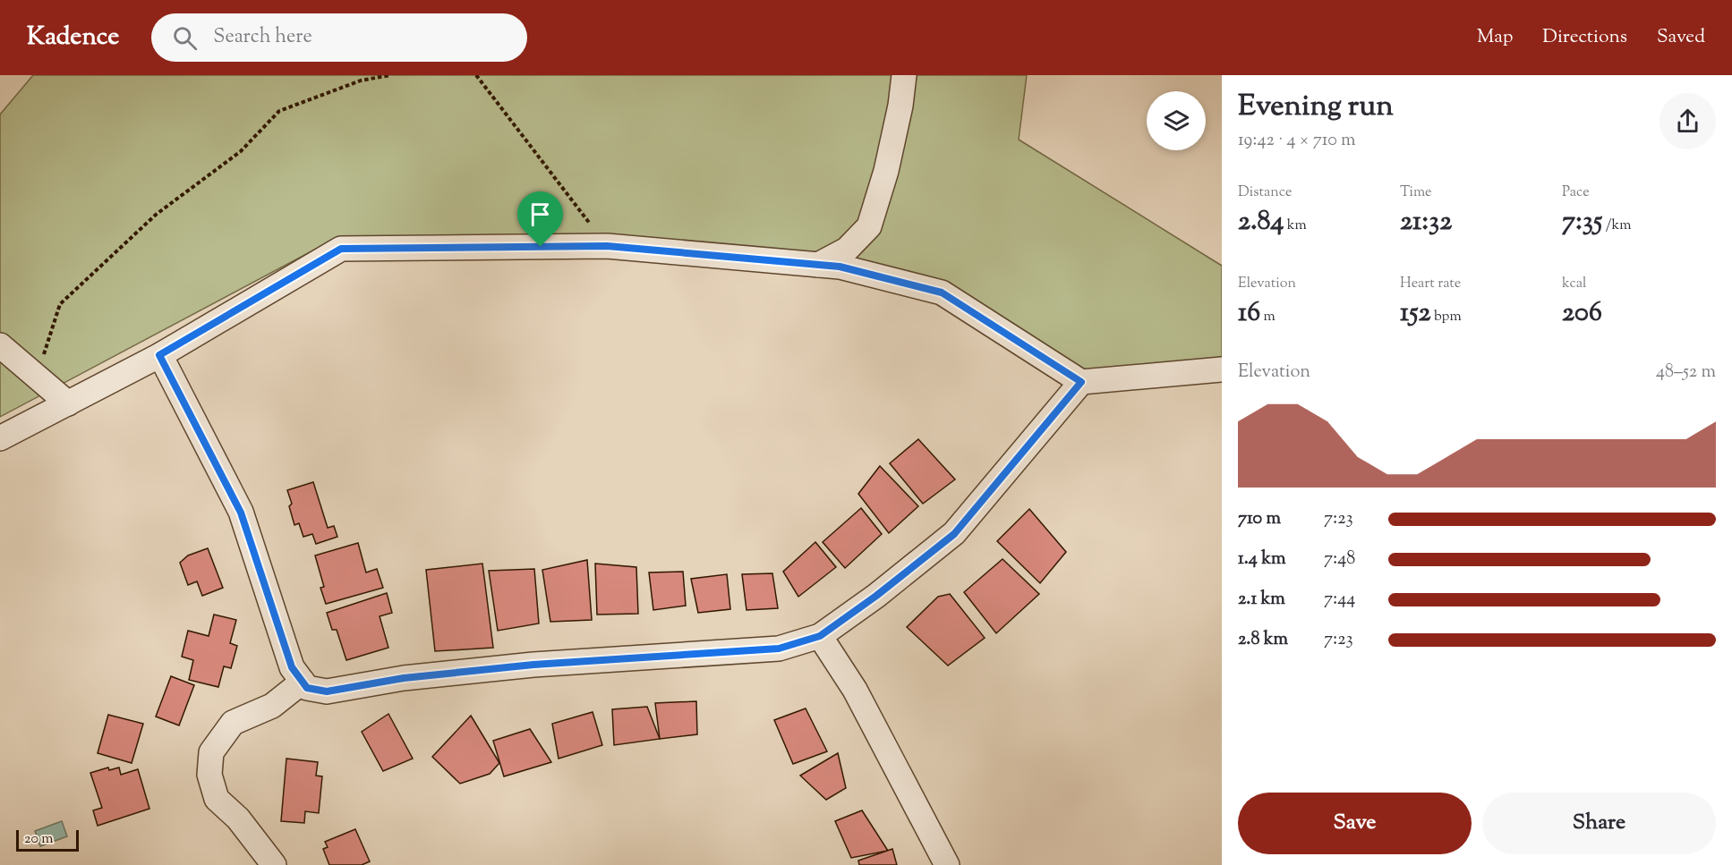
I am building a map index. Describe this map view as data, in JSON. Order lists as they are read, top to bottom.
{
  "scale_bar": "20 m",
  "page": {
    "header": "Kadence",
    "search": "Search here",
    "nav": ["Map", "Directions", "Saved"],
    "heading": ["Evening run", "19:42 · 4 × 710 m"],
    "stats": [
      ["Distance", "2.84 km"],
      ["Time", "21:32"],
      ["Pace", "7:35 /km"],
      ["Elevation", "16 m"],
      ["Heart rate", "152 bpm"],
      ["kcal", "206"]
    ],
    "chart": ["Elevation", "48–52 m"],
    "list": [
      {
        "name": "710 m",
        "note": "7:23"
      },
      {
        "name": "1.4 km",
        "note": "7:48"
      },
      {
        "name": "2.1 km",
        "note": "7:44"
      },
      {
        "name": "2.8 km",
        "note": "7:23"
      }
    ],
    "buttons": ["Save", "Share"],
    "scale": "20 m"
  }
}
